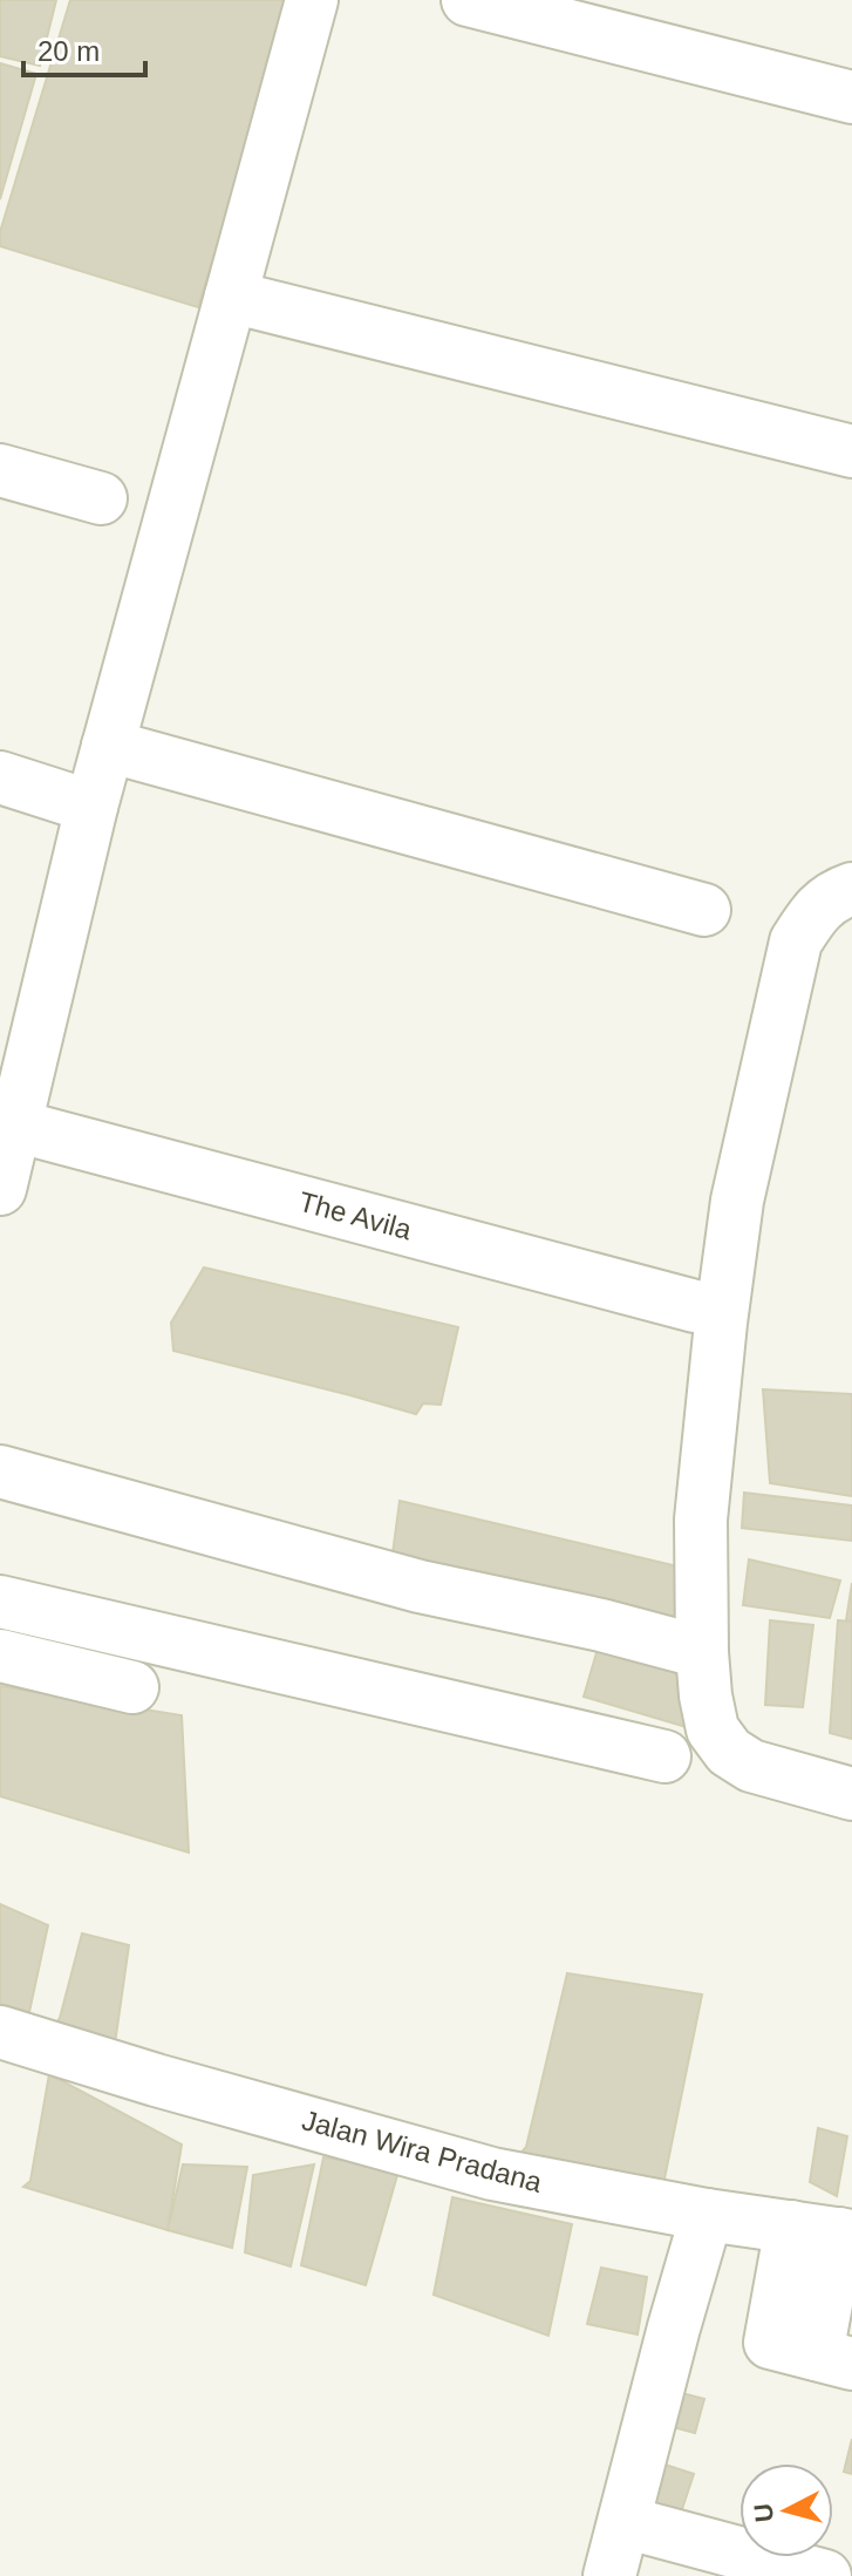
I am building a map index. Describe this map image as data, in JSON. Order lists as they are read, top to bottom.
{
  "streets": {
    "street": ["The Avila", "Jalan Wira Pradana"]
  },
  "scale_bar": "20 m",
  "north": "left"
}
